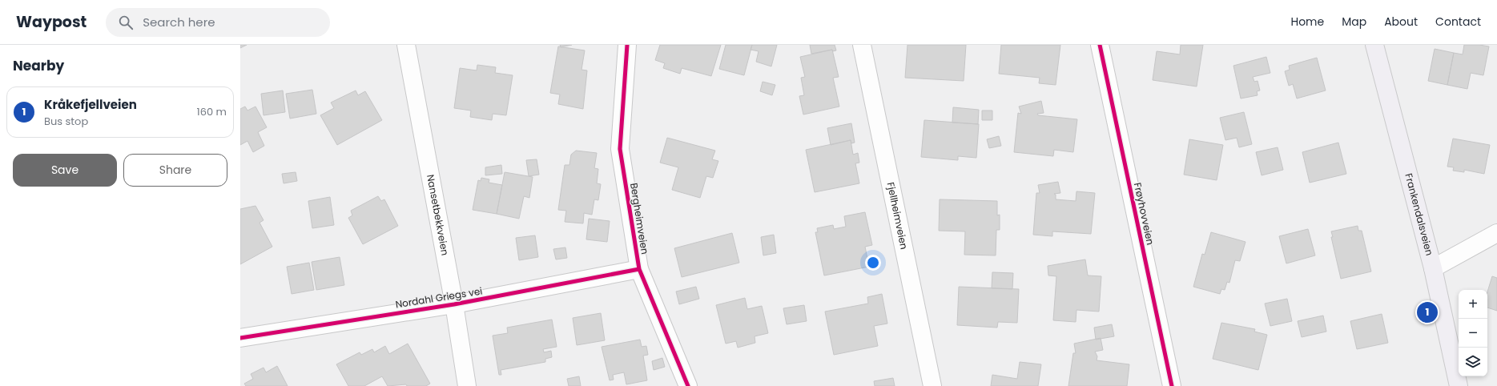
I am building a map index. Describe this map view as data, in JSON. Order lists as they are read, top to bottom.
{
  "streets": {
    "main road": ["Frankendalsveien"],
    "street": [
      "Frøyhovveien",
      "Nansetbekkveien",
      "Fjellheimveien",
      "Bergheimveien",
      "Nordahl Griegs vei"
    ]
  },
  "crossings": [
    ["Nansetbekkveien", "Nordahl Griegs vei"],
    ["Bergheimveien", "Nordahl Griegs vei"]
  ],
  "page": {
    "header": "Waypost",
    "search": "Search here",
    "nav": [
      "Home",
      "Map",
      "About",
      "Contact"
    ],
    "heading": "Nearby",
    "list": [
      {
        "mark": "1",
        "name": "Kråkefjellveien",
        "note": "Bus stop",
        "value": "160 m"
      }
    ],
    "buttons": ["Save", "Share"],
    "map_buttons": ["+", "−"],
    "pins": "1"
  }
}
